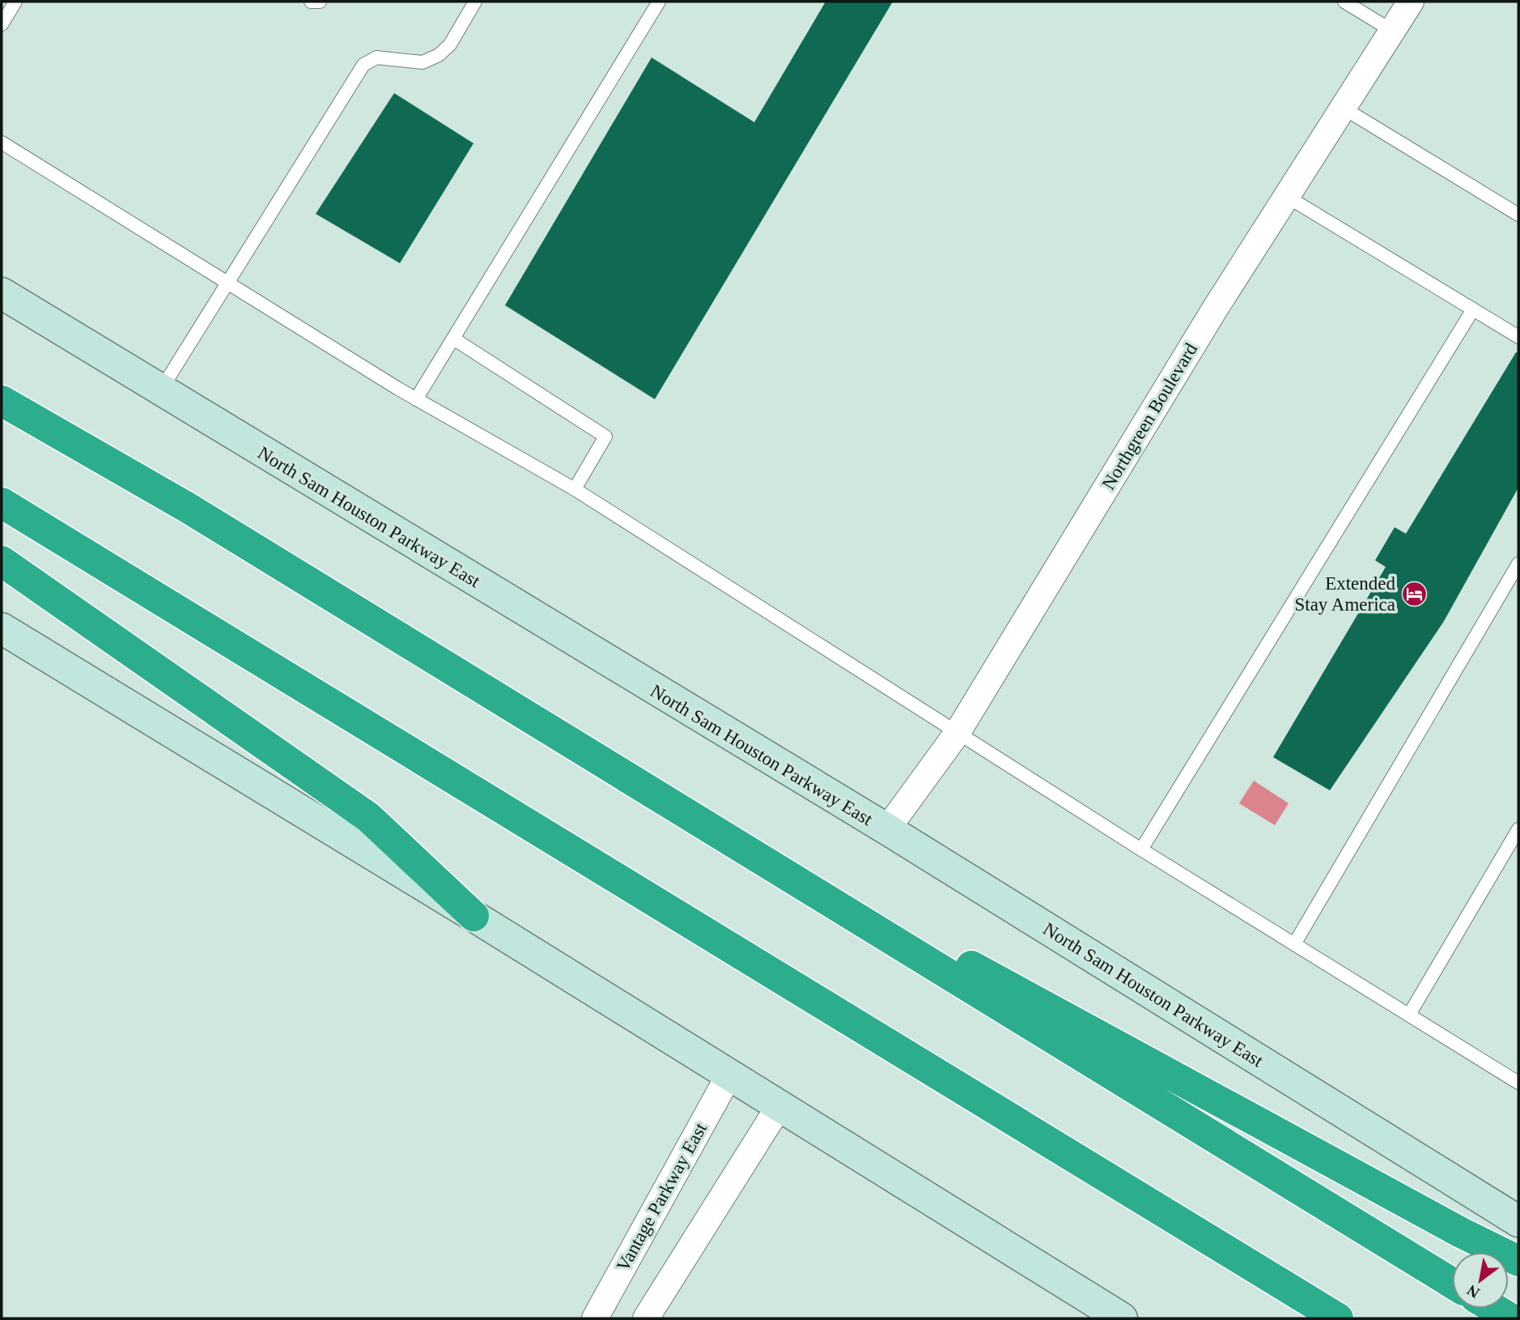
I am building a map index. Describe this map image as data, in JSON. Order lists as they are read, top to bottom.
{
  "streets": {
    "main road": ["North Sam Houston Parkway East"],
    "street": ["Northgreen Boulevard", "Vantage Parkway East"]
  },
  "crossings": [
    ["Northgreen Boulevard", "North Sam Houston Parkway East"]
  ],
  "places": {
    "hotel": ["Extended Stay America"]
  },
  "north": "bottom left"
}
